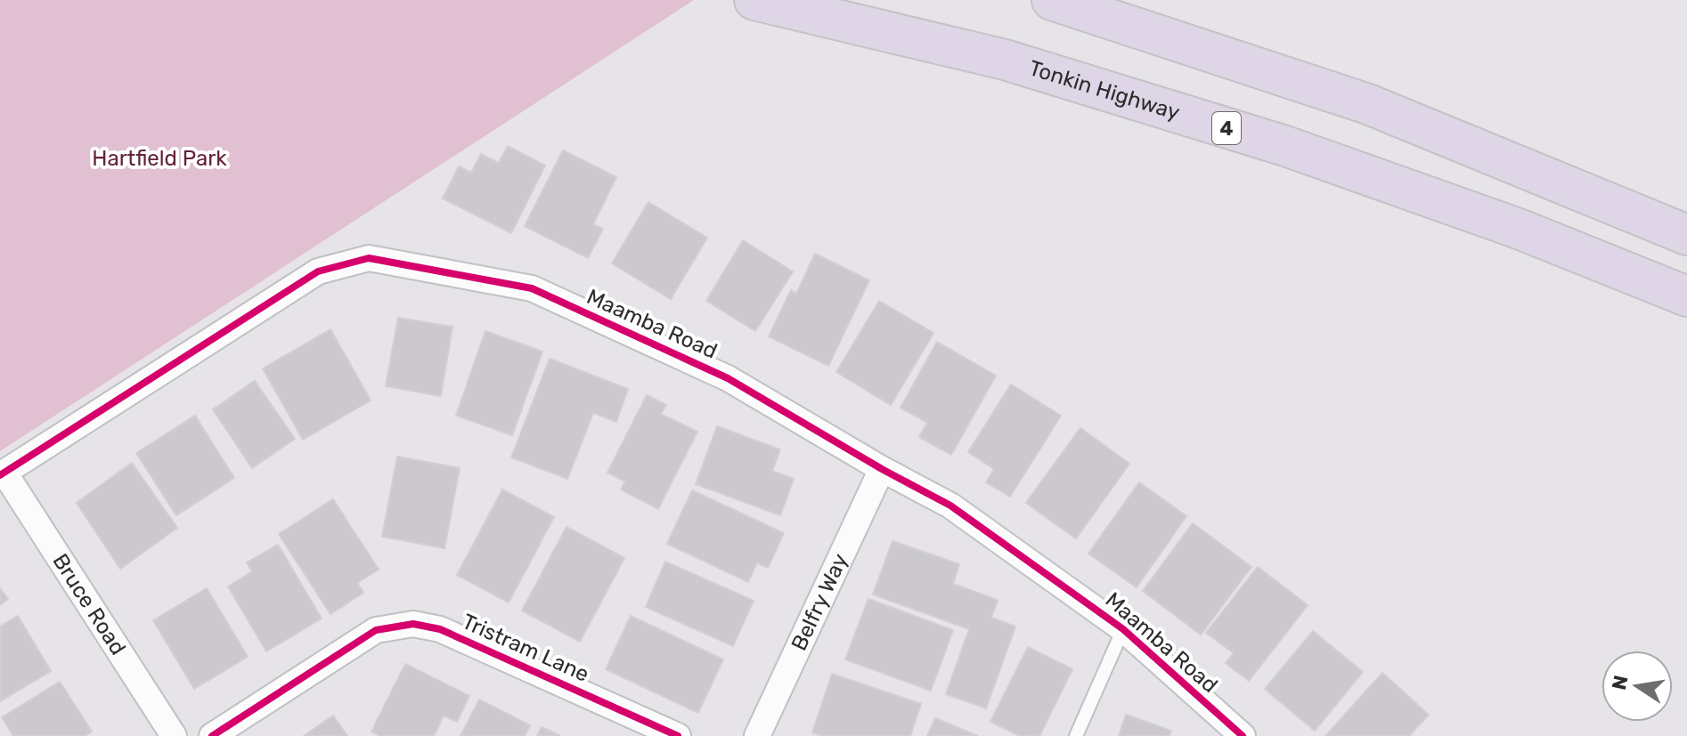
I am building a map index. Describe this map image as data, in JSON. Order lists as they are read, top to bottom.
{
  "streets": {
    "highway": ["Tonkin Highway", "4"],
    "street": [
      "Maamba Road",
      "Belfry Way",
      "Bruce Road",
      "Tristram Lane"
    ]
  },
  "crossings": [
    ["Maamba Road", "Belfry Way"],
    ["Maamba Road", "Bruce Road"]
  ],
  "parks": ["Hartfield Park"],
  "north": "left"
}
